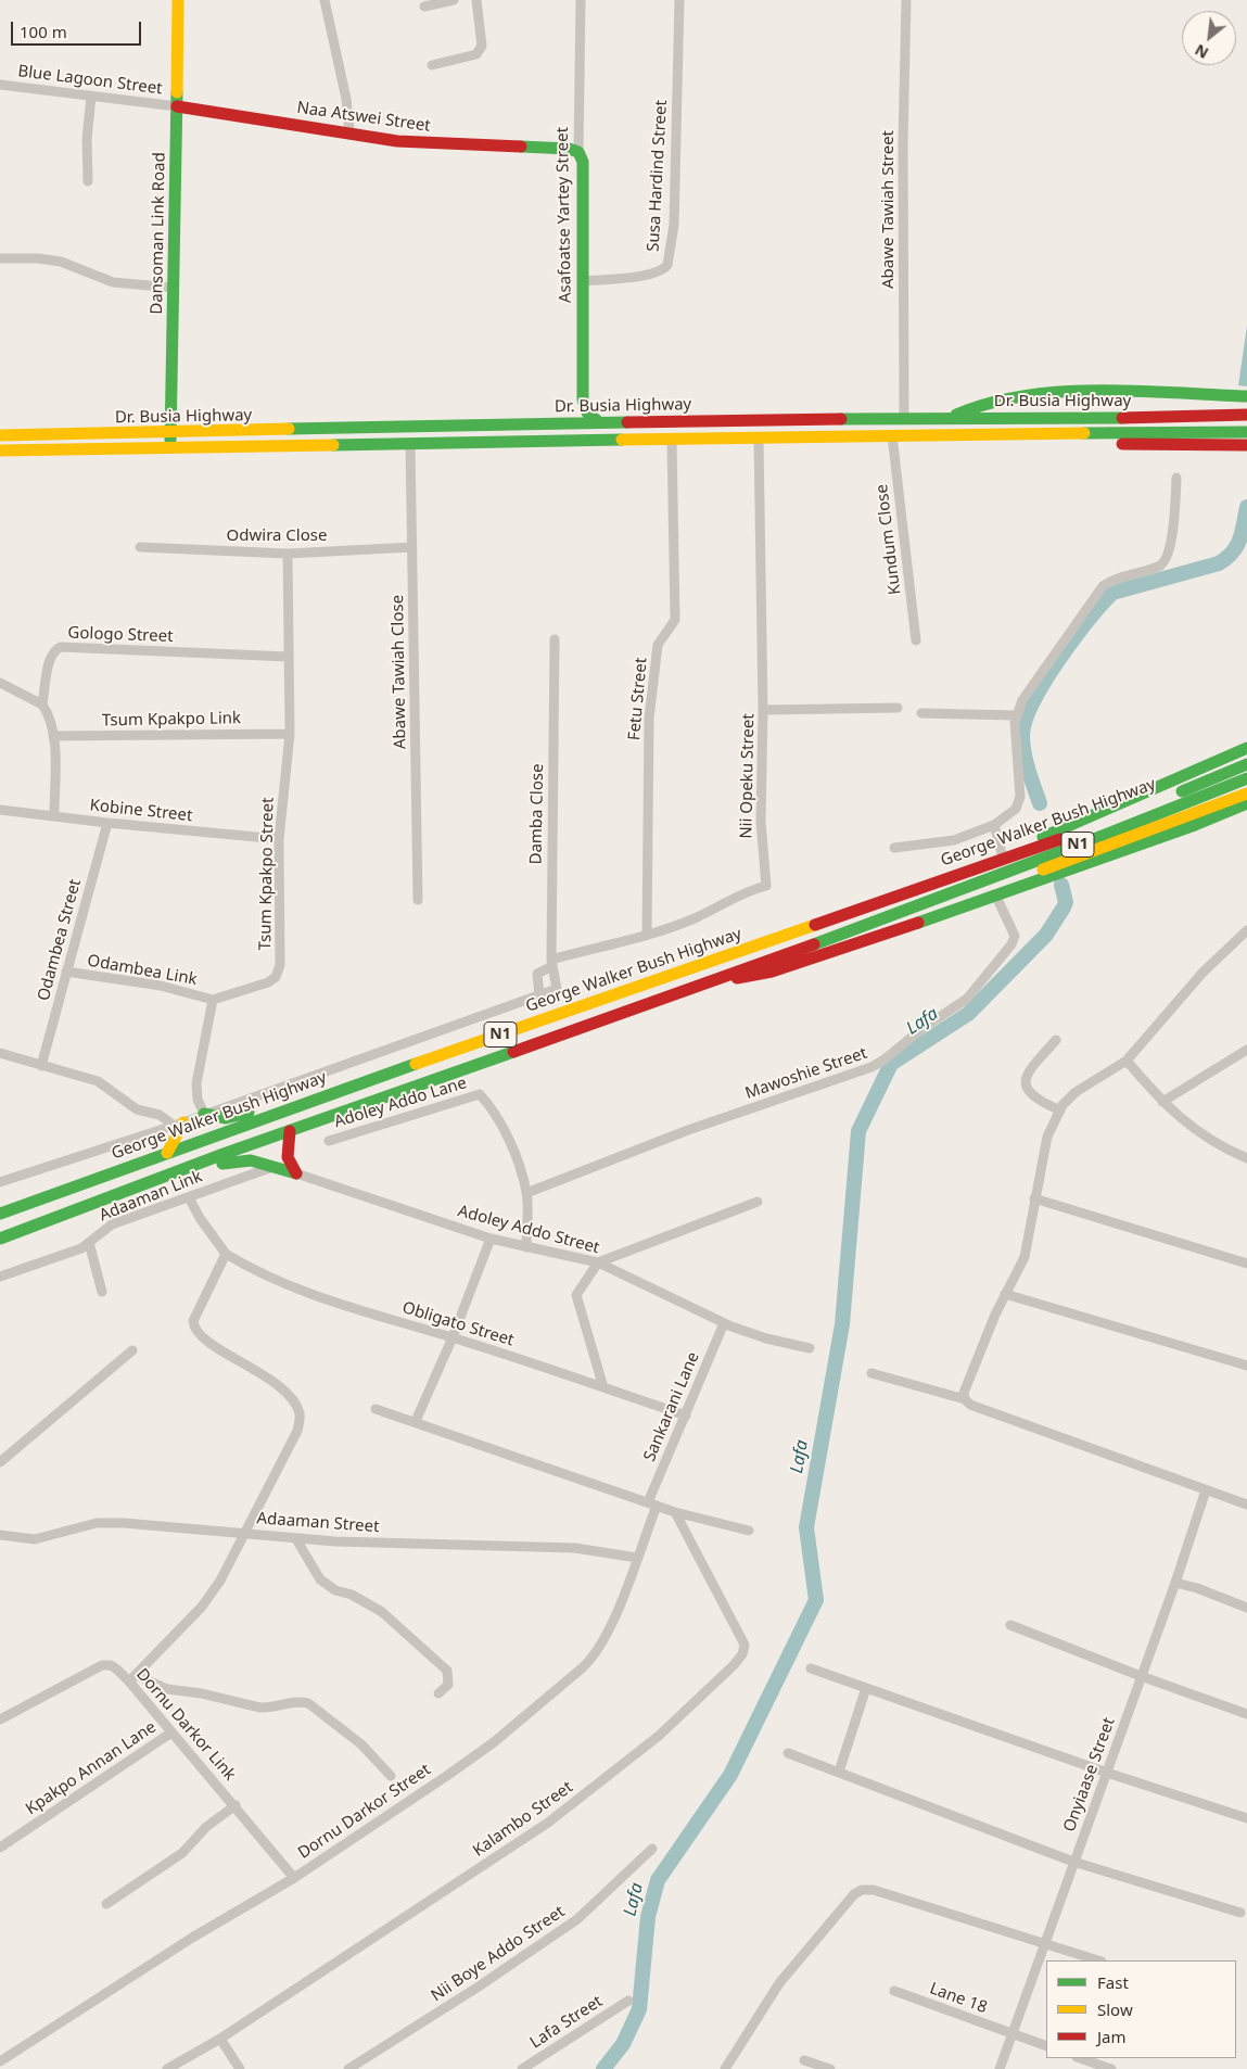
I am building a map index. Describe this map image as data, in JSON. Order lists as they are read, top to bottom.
{
  "streets": {
    "main road": [
      "Naa Atswei Street",
      "Asafoatse Yartey Street",
      "Dansoman Link Road",
      "Dr. Busia Highway",
      "George Walker Bush Highway",
      "N1"
    ],
    "street": [
      "Blue Lagoon Street",
      "Susa Hardind Street",
      "Abawe Tawiah Street",
      "Odwira Close",
      "Kundum Close",
      "Gologo Street",
      "Abawe Tawiah Close",
      "Fetu Street",
      "Tsum Kpakpo Link",
      "Nii Opeku Street",
      "Kobine Street",
      "Damba Close",
      "Tsum Kpakpo Street",
      "Odambea Street",
      "Odambea Link",
      "Mawoshie Street",
      "Adoley Addo Lane",
      "Adaaman Link",
      "Adoley Addo Street",
      "Obligato Street",
      "Sankarani Lane",
      "Adaaman Street",
      "Dornu Darkor Link",
      "Kpakpo Annan Lane",
      "Onyiaase Street",
      "Dornu Darkor Street",
      "Kalambo Street",
      "Nii Boye Addo Street",
      "Lane 18",
      "Lafa Street"
    ]
  },
  "crossings": [
    ["Blue Lagoon Street", "Naa Atswei Street"],
    ["Blue Lagoon Street", "Dansoman Link Road"],
    ["Naa Atswei Street", "Asafoatse Yartey Street"],
    ["Naa Atswei Street", "Dansoman Link Road"],
    ["Susa Hardind Street", "Asafoatse Yartey Street"],
    ["Abawe Tawiah Street", "Dr. Busia Highway"],
    ["Asafoatse Yartey Street", "Dr. Busia Highway"],
    ["Dansoman Link Road", "Dr. Busia Highway"],
    ["Dr. Busia Highway", "Kundum Close"],
    ["Dr. Busia Highway", "Abawe Tawiah Close"],
    ["Dr. Busia Highway", "Fetu Street"],
    ["Dr. Busia Highway", "Nii Opeku Street"],
    ["Odwira Close", "Abawe Tawiah Close"],
    ["Odwira Close", "Tsum Kpakpo Street"],
    ["Gologo Street", "Tsum Kpakpo Street"],
    ["Fetu Street", "Nii Opeku Street"],
    ["Tsum Kpakpo Link", "Tsum Kpakpo Street"],
    ["Nii Opeku Street", "Damba Close"],
    ["Kobine Street", "Tsum Kpakpo Street"],
    ["Kobine Street", "Odambea Street"],
    ["George Walker Bush Highway", "N1"],
    ["George Walker Bush Highway", "Mawoshie Street"],
    ["Tsum Kpakpo Street", "Odambea Link"],
    ["Odambea Street", "Odambea Link"],
    ["Mawoshie Street", "Adoley Addo Lane"],
    ["Adoley Addo Lane", "Adoley Addo Street"],
    ["Adoley Addo Street", "Sankarani Lane"],
    ["Obligato Street", "Sankarani Lane"],
    ["Sankarani Lane", "Dornu Darkor Street"],
    ["Adaaman Street", "Dornu Darkor Street"],
    ["Dornu Darkor Link", "Kpakpo Annan Lane"],
    ["Dornu Darkor Link", "Dornu Darkor Street"],
    ["Onyiaase Street", "Lane 18"]
  ],
  "water": ["Lafa"],
  "legend": ["Fast", "Slow", "Jam"],
  "scale_bar": "100 m",
  "north": "bottom left"
}
